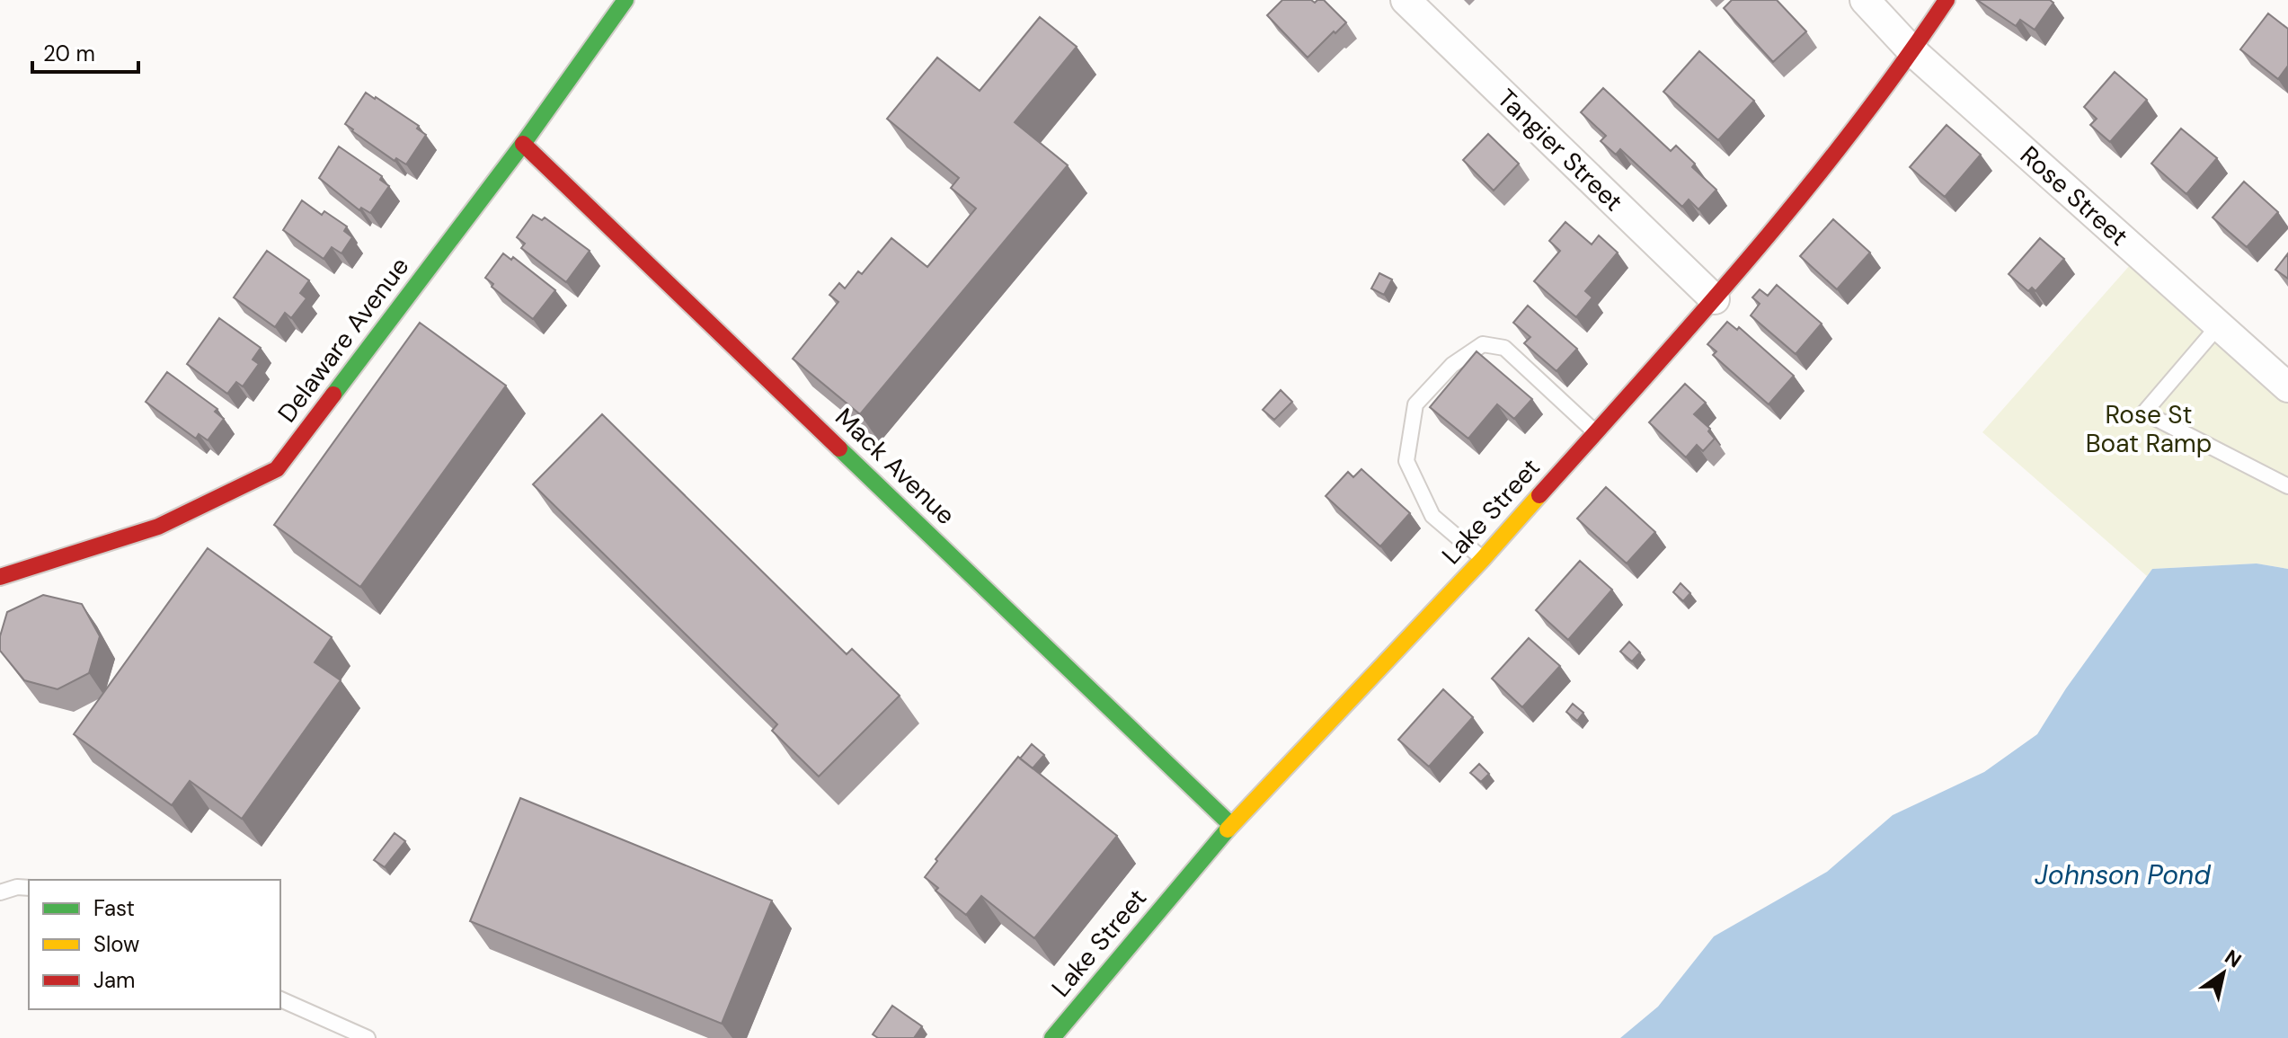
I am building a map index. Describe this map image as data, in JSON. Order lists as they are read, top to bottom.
{
  "streets": {
    "street": [
      "Tangier Street",
      "Rose Street",
      "Delaware Avenue",
      "Mack Avenue",
      "Lake Street"
    ]
  },
  "crossings": [
    ["Tangier Street", "Lake Street"],
    ["Rose Street", "Lake Street"],
    ["Delaware Avenue", "Mack Avenue"],
    ["Mack Avenue", "Lake Street"]
  ],
  "water": ["Johnson Pond"],
  "parks": ["Rose St Boat Ramp"],
  "legend": ["Fast", "Slow", "Jam"],
  "scale_bar": "20 m",
  "north": "top right"
}
